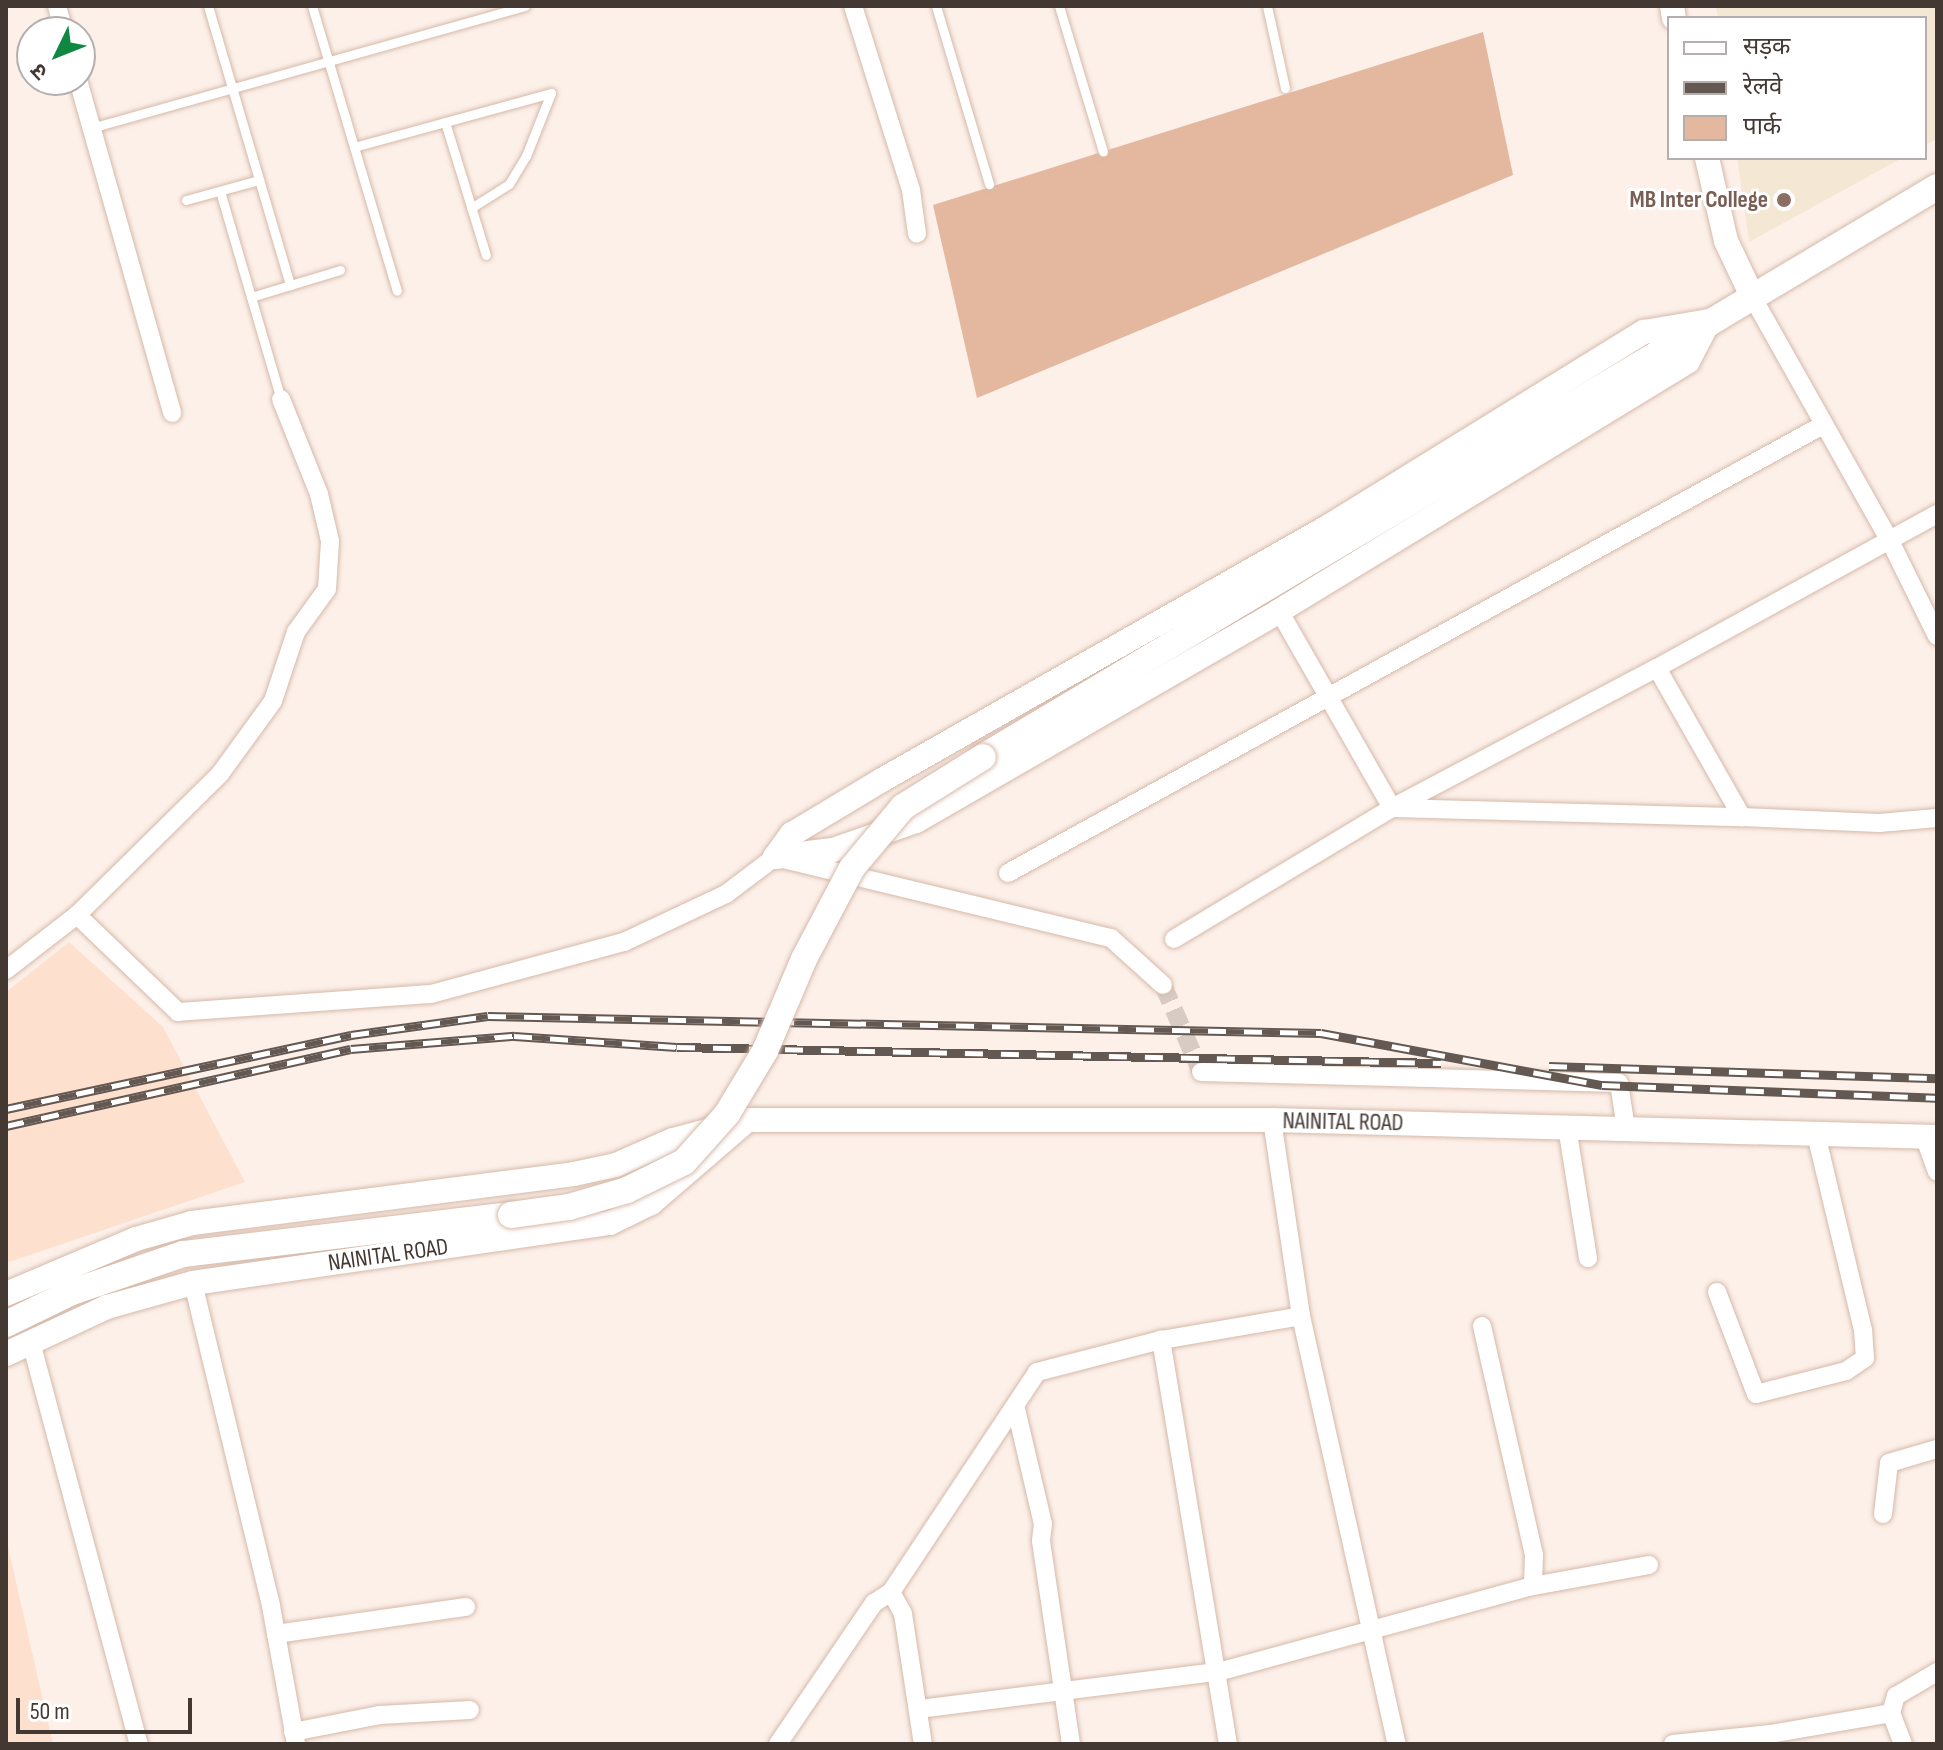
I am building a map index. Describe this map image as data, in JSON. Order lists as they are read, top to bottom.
{
  "streets": {
    "main road": ["NAINITAL ROAD"]
  },
  "places": ["MB Inter College"],
  "legend": ["सड़क", "रेलवे", "पार्क"],
  "scale_bar": "50 m",
  "north": "bottom left"
}
